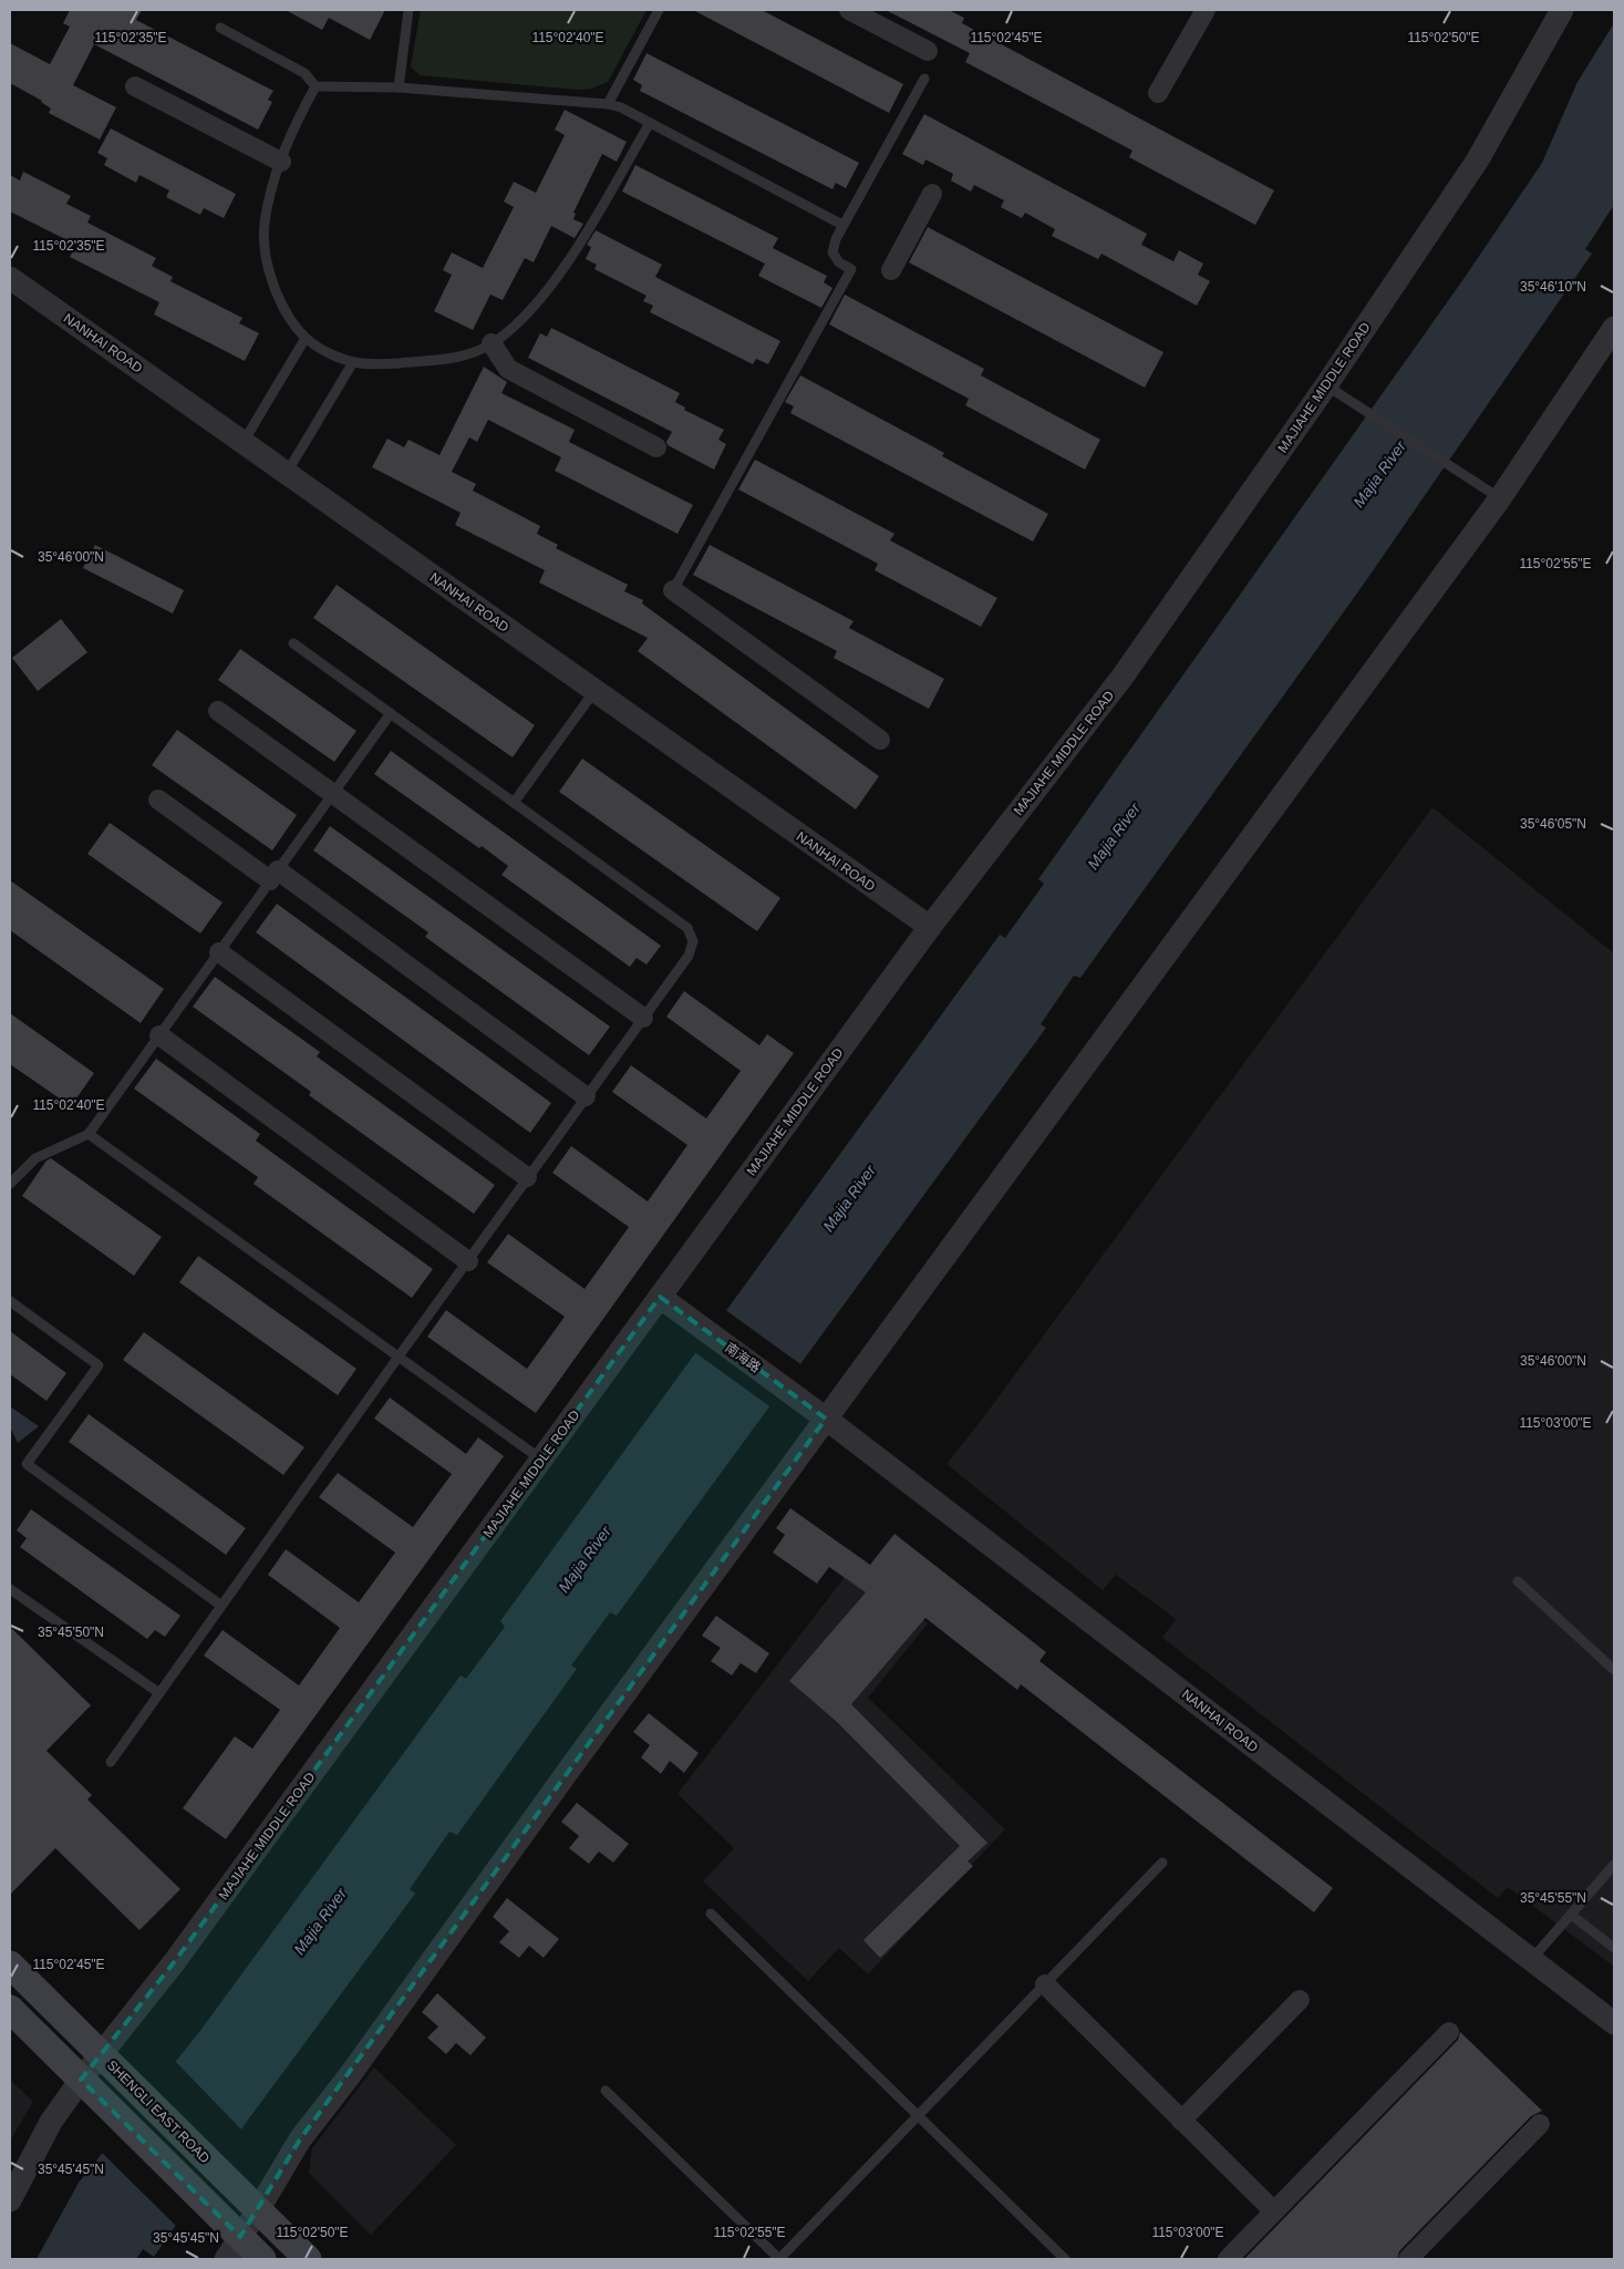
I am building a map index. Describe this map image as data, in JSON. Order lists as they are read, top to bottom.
{
  "streets": {
    "main road": ["SHENGLI EAST ROAD"],
    "street": ["NANHAI ROAD", "MAJIAHE MIDDLE ROAD", "南海路"]
  },
  "crossings": [
    ["NANHAI ROAD", "MAJIAHE MIDDLE ROAD"],
    ["NANHAI ROAD", "南海路"],
    ["MAJIAHE MIDDLE ROAD", "南海路"],
    ["MAJIAHE MIDDLE ROAD", "SHENGLI EAST ROAD"]
  ],
  "water": ["Majia River"],
  "coordinates": [
    "115°02'35\"E",
    "115°02'40\"E",
    "115°02'45\"E",
    "115°02'50\"E",
    "35°46'10\"N",
    "35°46'00\"N",
    "115°02'55\"E",
    "35°46'05\"N",
    "115°03'00\"E",
    "35°45'50\"N",
    "35°45'55\"N",
    "35°45'45\"N"
  ]
}
